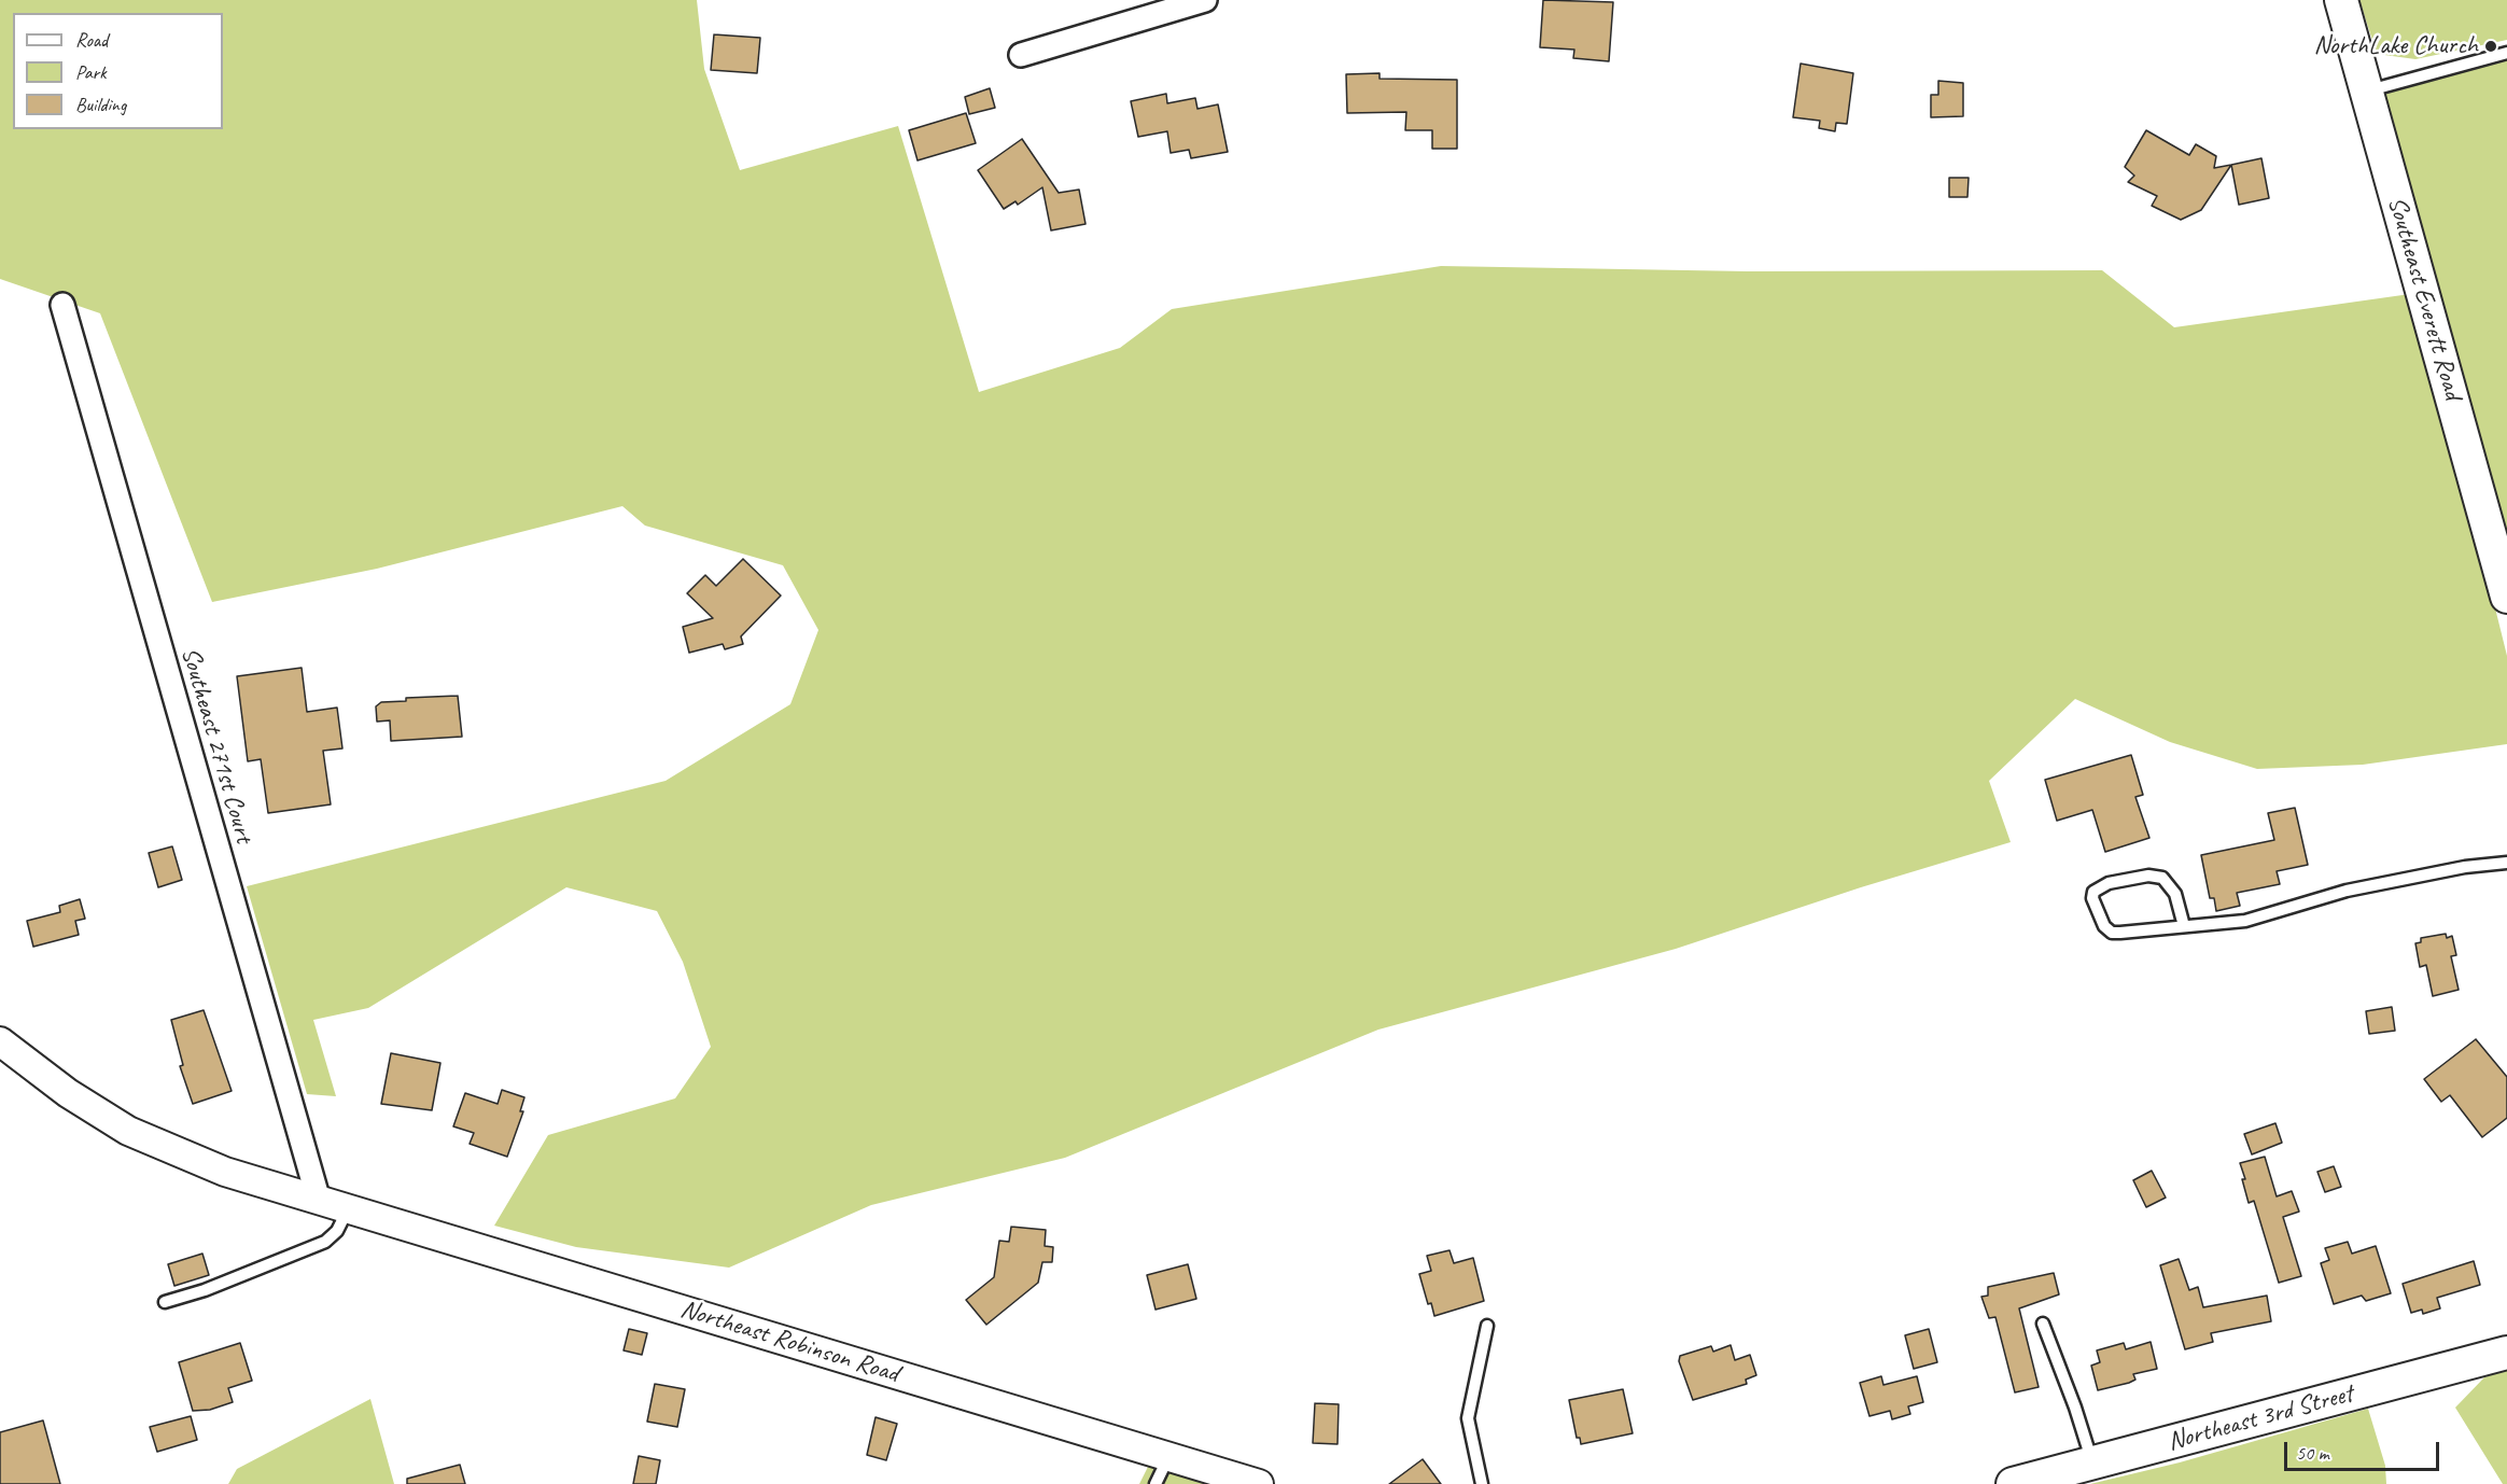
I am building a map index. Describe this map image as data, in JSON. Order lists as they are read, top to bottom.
{
  "streets": {
    "main road": ["Southeast Everett Road", "Northeast 3rd Street"],
    "street": ["Southeast 271st Court", "Northeast Robinson Road"]
  },
  "crossings": [
    ["Southeast 271st Court", "Northeast Robinson Road"]
  ],
  "places": ["NorthLake Church"],
  "legend": ["Road", "Park", "Building"],
  "scale_bar": "50 m"
}
